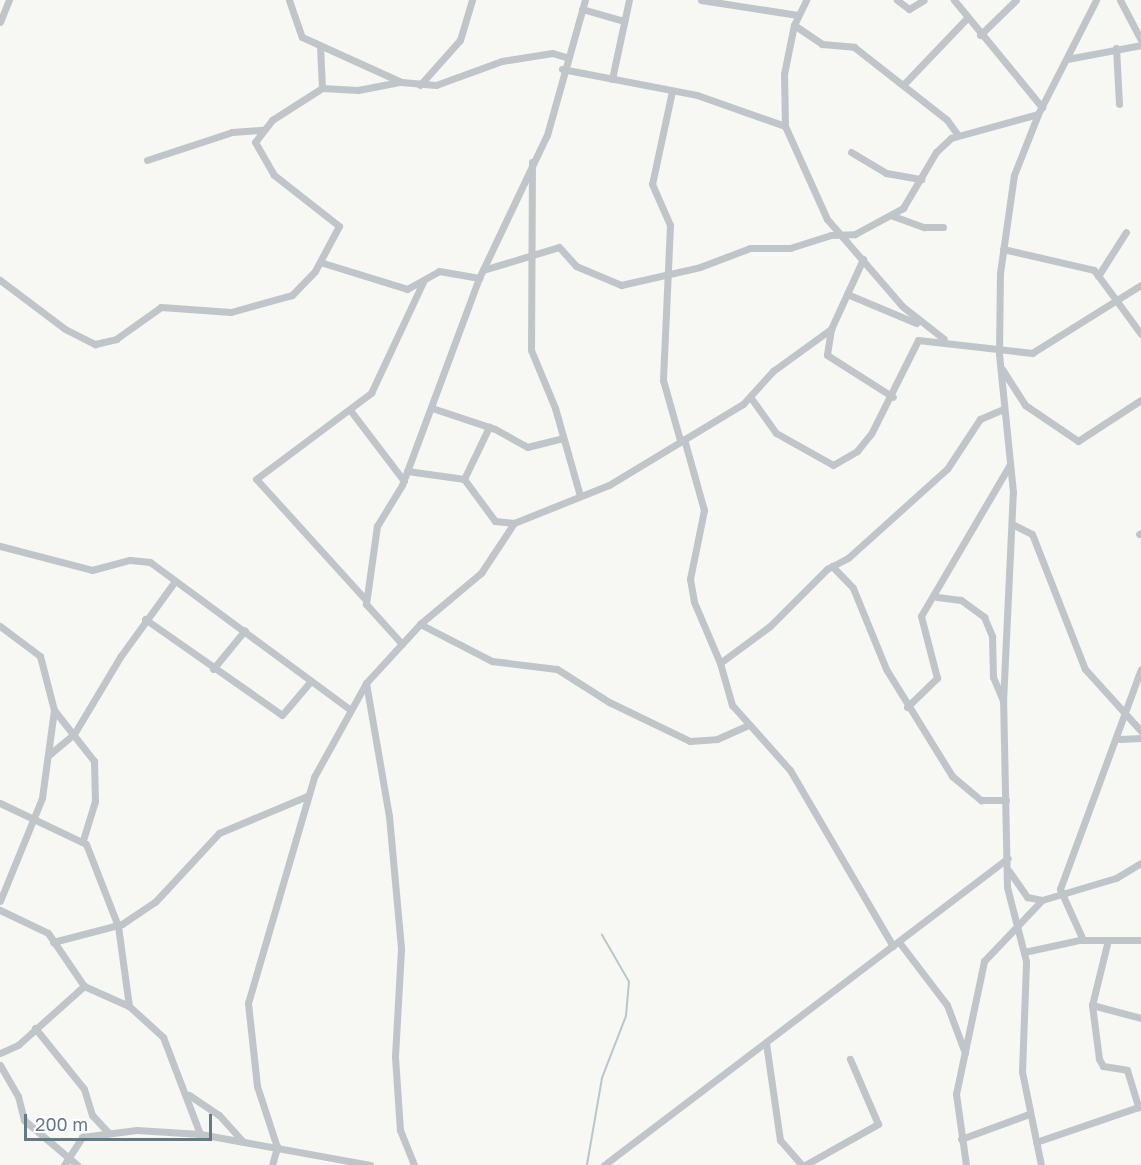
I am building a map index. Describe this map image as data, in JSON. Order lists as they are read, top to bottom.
{
  "scale_bar": "200 m"
}
